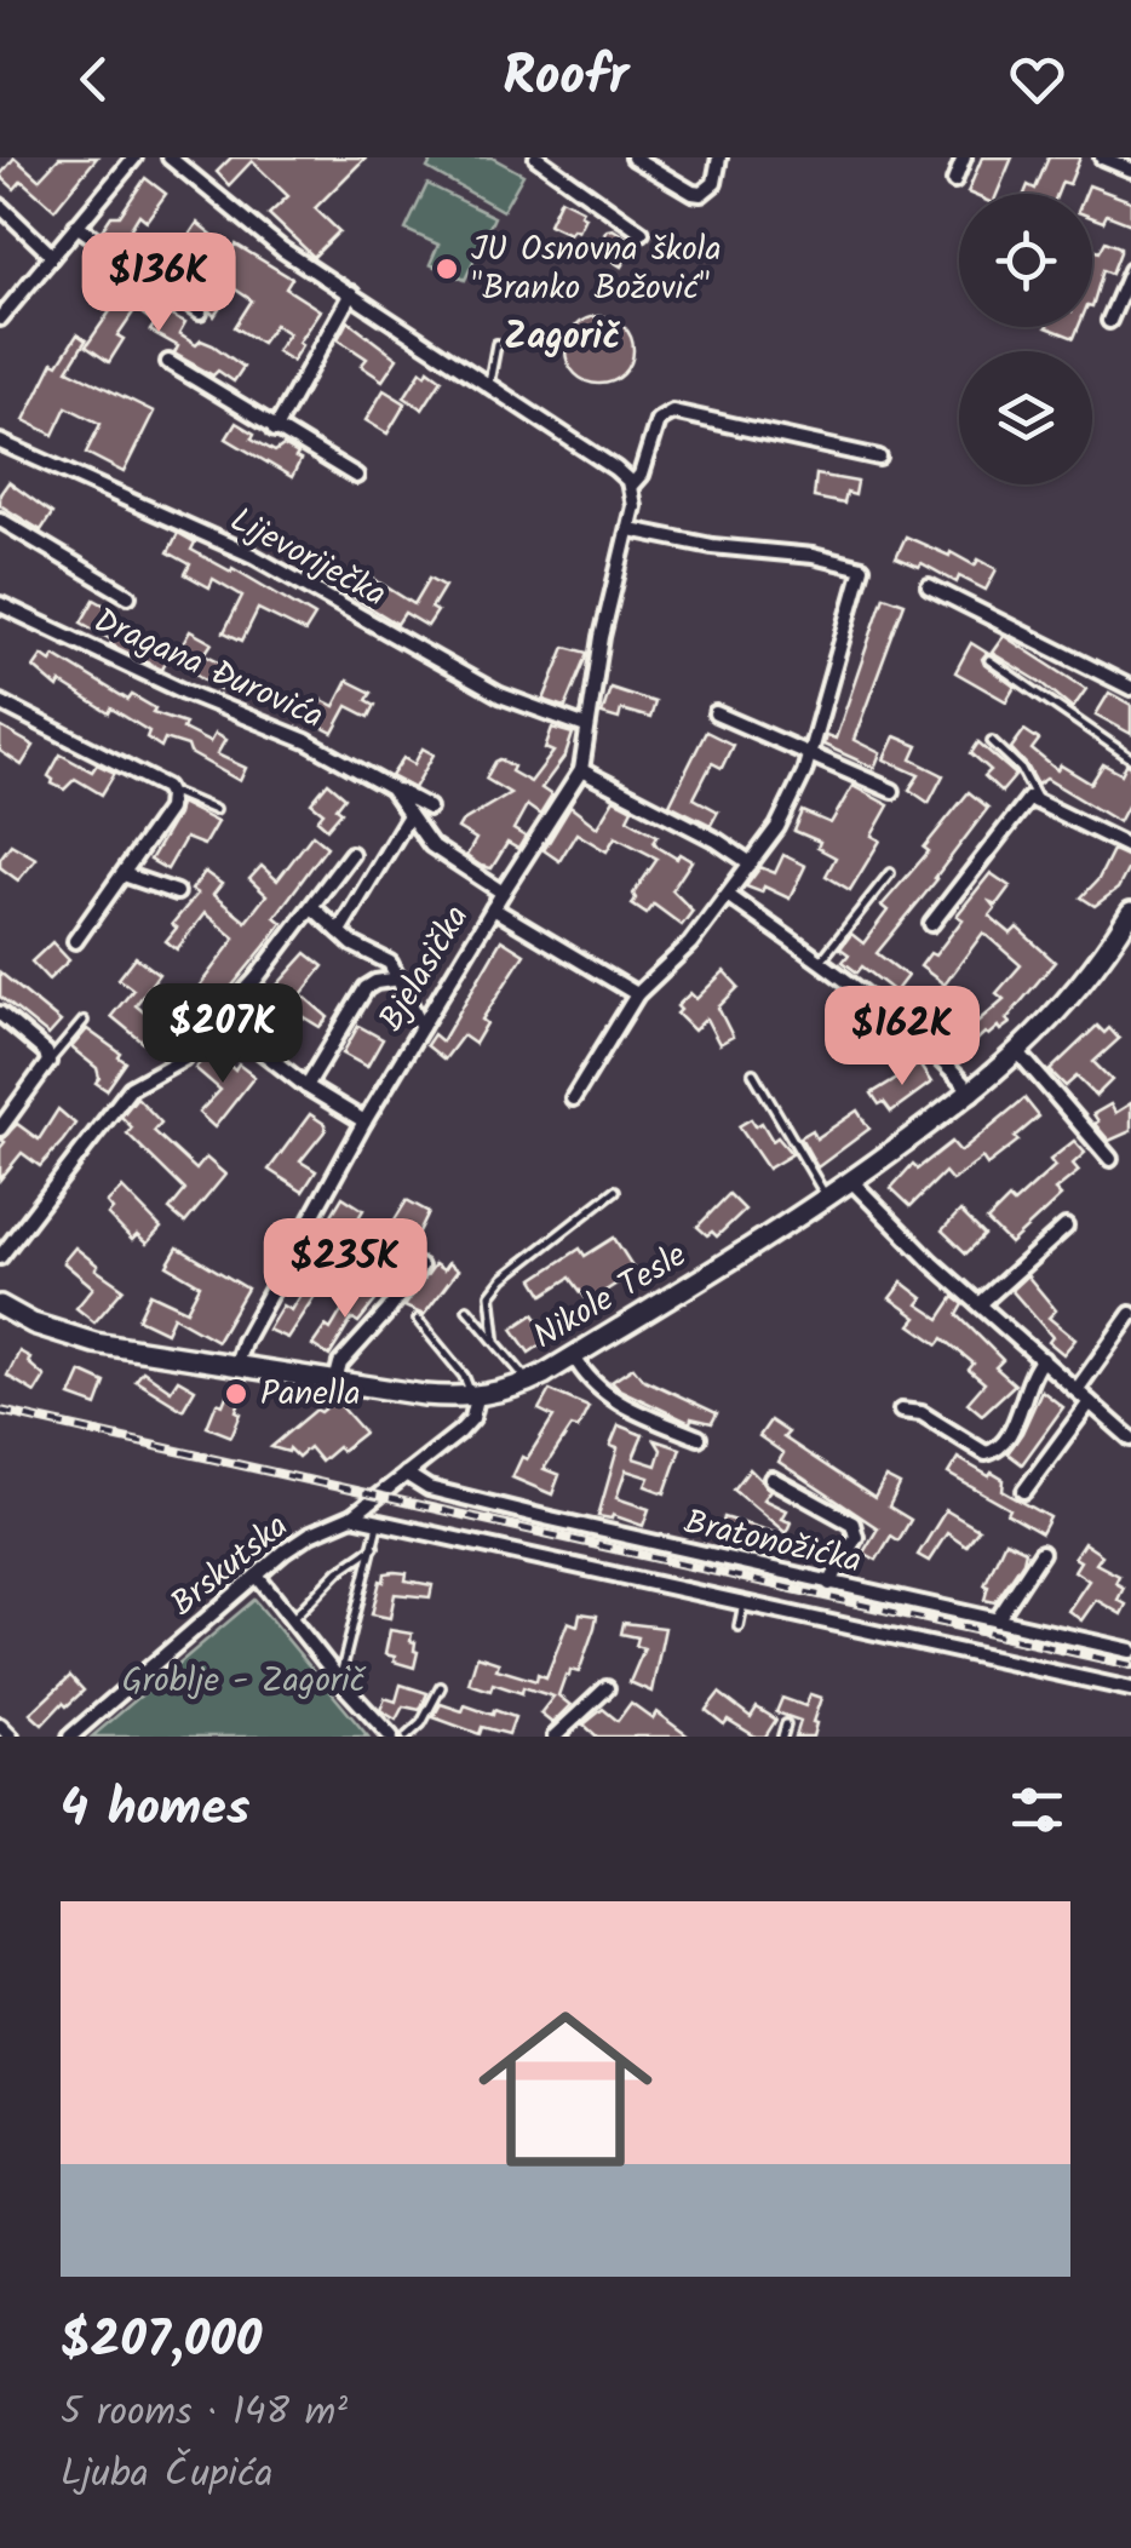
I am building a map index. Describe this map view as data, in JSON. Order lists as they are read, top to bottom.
{
  "streets": {
    "street": [
      "Lijevoriječka",
      "Dragana Đurovića",
      "Bjelasička",
      "Nikole Tesle",
      "Bratonožićka",
      "Brskutska"
    ]
  },
  "crossings": [
    ["Lijevoriječka", "Bjelasička"],
    ["Dragana Đurovića", "Bjelasička"],
    ["Bjelasička", "Nikole Tesle"],
    ["Nikole Tesle", "Brskutska"],
    ["Bratonožićka", "Brskutska"]
  ],
  "districts": ["Zagorič"],
  "parks": ["Groblje - Zagorič"],
  "places": ["JU Osnovna škola \"Branko Božović\"", "Panella"],
  "page": {
    "header": "Roofr",
    "price": [
      "$136K",
      "$207K",
      "$162K",
      "$235K"
    ],
    "heading": "4 homes",
    "list": [
      {
        "name": "$207,000",
        "note": "5 rooms · 148 m² · Ljuba Čupića"
      }
    ]
  }
}
